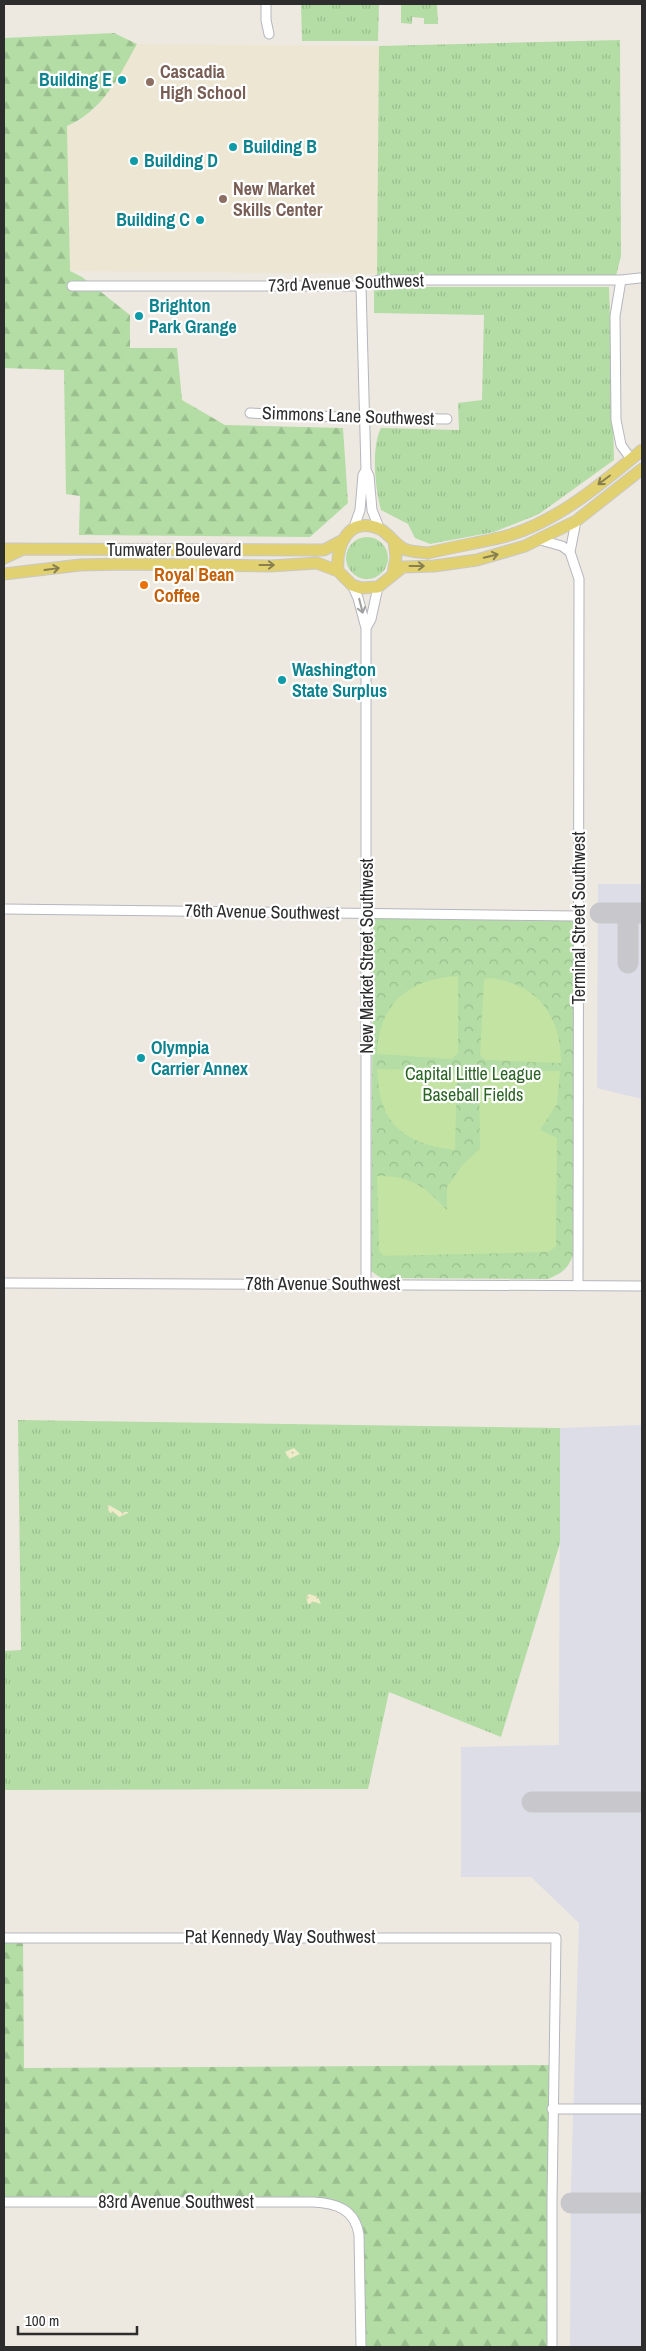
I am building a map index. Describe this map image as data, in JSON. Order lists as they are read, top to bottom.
{
  "streets": {
    "main road": ["Tumwater Boulevard"],
    "street": [
      "73rd Avenue Southwest",
      "Simmons Lane Southwest",
      "76th Avenue Southwest",
      "Terminal Street Southwest",
      "New Market Street Southwest",
      "78th Avenue Southwest",
      "Pat Kennedy Way Southwest",
      "83rd Avenue Southwest"
    ]
  },
  "crossings": [
    ["Tumwater Boulevard", "New Market Street Southwest"],
    ["76th Avenue Southwest", "Terminal Street Southwest"],
    ["76th Avenue Southwest", "New Market Street Southwest"],
    ["Terminal Street Southwest", "78th Avenue Southwest"],
    ["New Market Street Southwest", "78th Avenue Southwest"]
  ],
  "parks": ["Capital Little League Baseball Fields"],
  "places": [
    "Building E",
    "Cascadia High School",
    "Building B",
    "Building D",
    "New Market Skills Center",
    "Building C",
    "Brighton Park Grange",
    "Royal Bean Coffee",
    "Washington State Surplus",
    "Olympia Carrier Annex"
  ],
  "scale_bar": "100 m"
}
